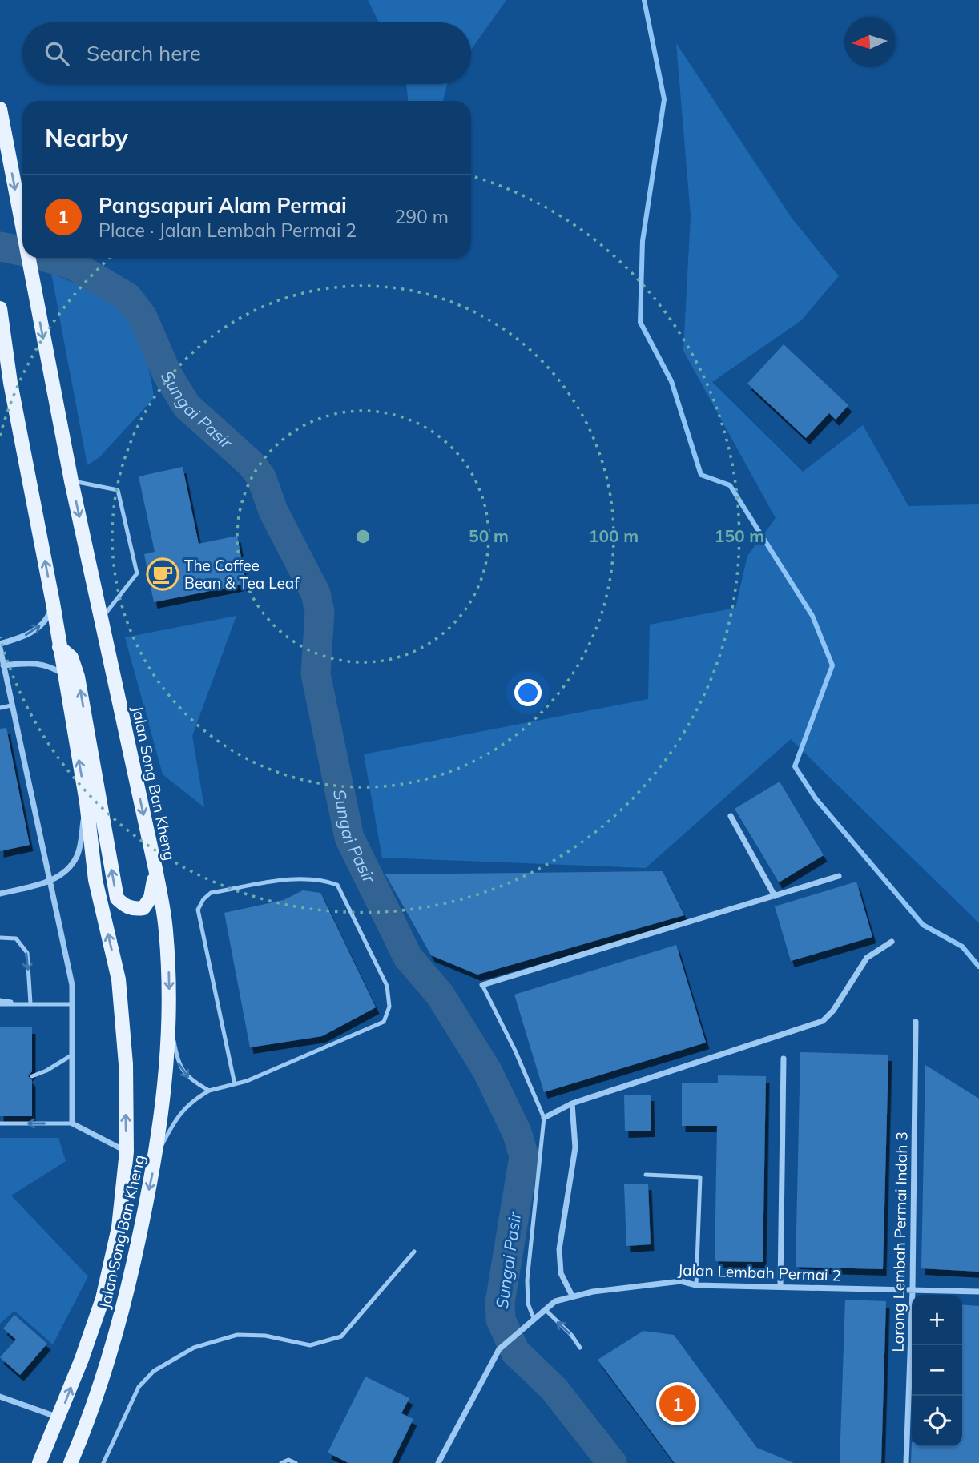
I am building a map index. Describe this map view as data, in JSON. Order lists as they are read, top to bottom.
{
  "streets": {
    "main road": ["Jalan Song Ban Kheng"],
    "street": ["Lorong Lembah Permai Indah 3", "Jalan Lembah Permai 2"]
  },
  "crossings": [
    ["Lorong Lembah Permai Indah 3", "Jalan Lembah Permai 2"]
  ],
  "water": ["Sungai Pasir"],
  "places": {
    "cafe": ["The Coffee Bean & Tea Leaf"]
  },
  "north": "left",
  "page": {
    "search": "Search here",
    "heading": "Nearby",
    "list": [
      {
        "mark": "1",
        "name": "Pangsapuri Alam Permai",
        "note": "Place · Jalan Lembah Permai 2",
        "value": "290 m"
      }
    ],
    "map_buttons": ["+", "−"],
    "pins": "1"
  },
  "rings": ["50 m", "100 m", "150 m"]
}
